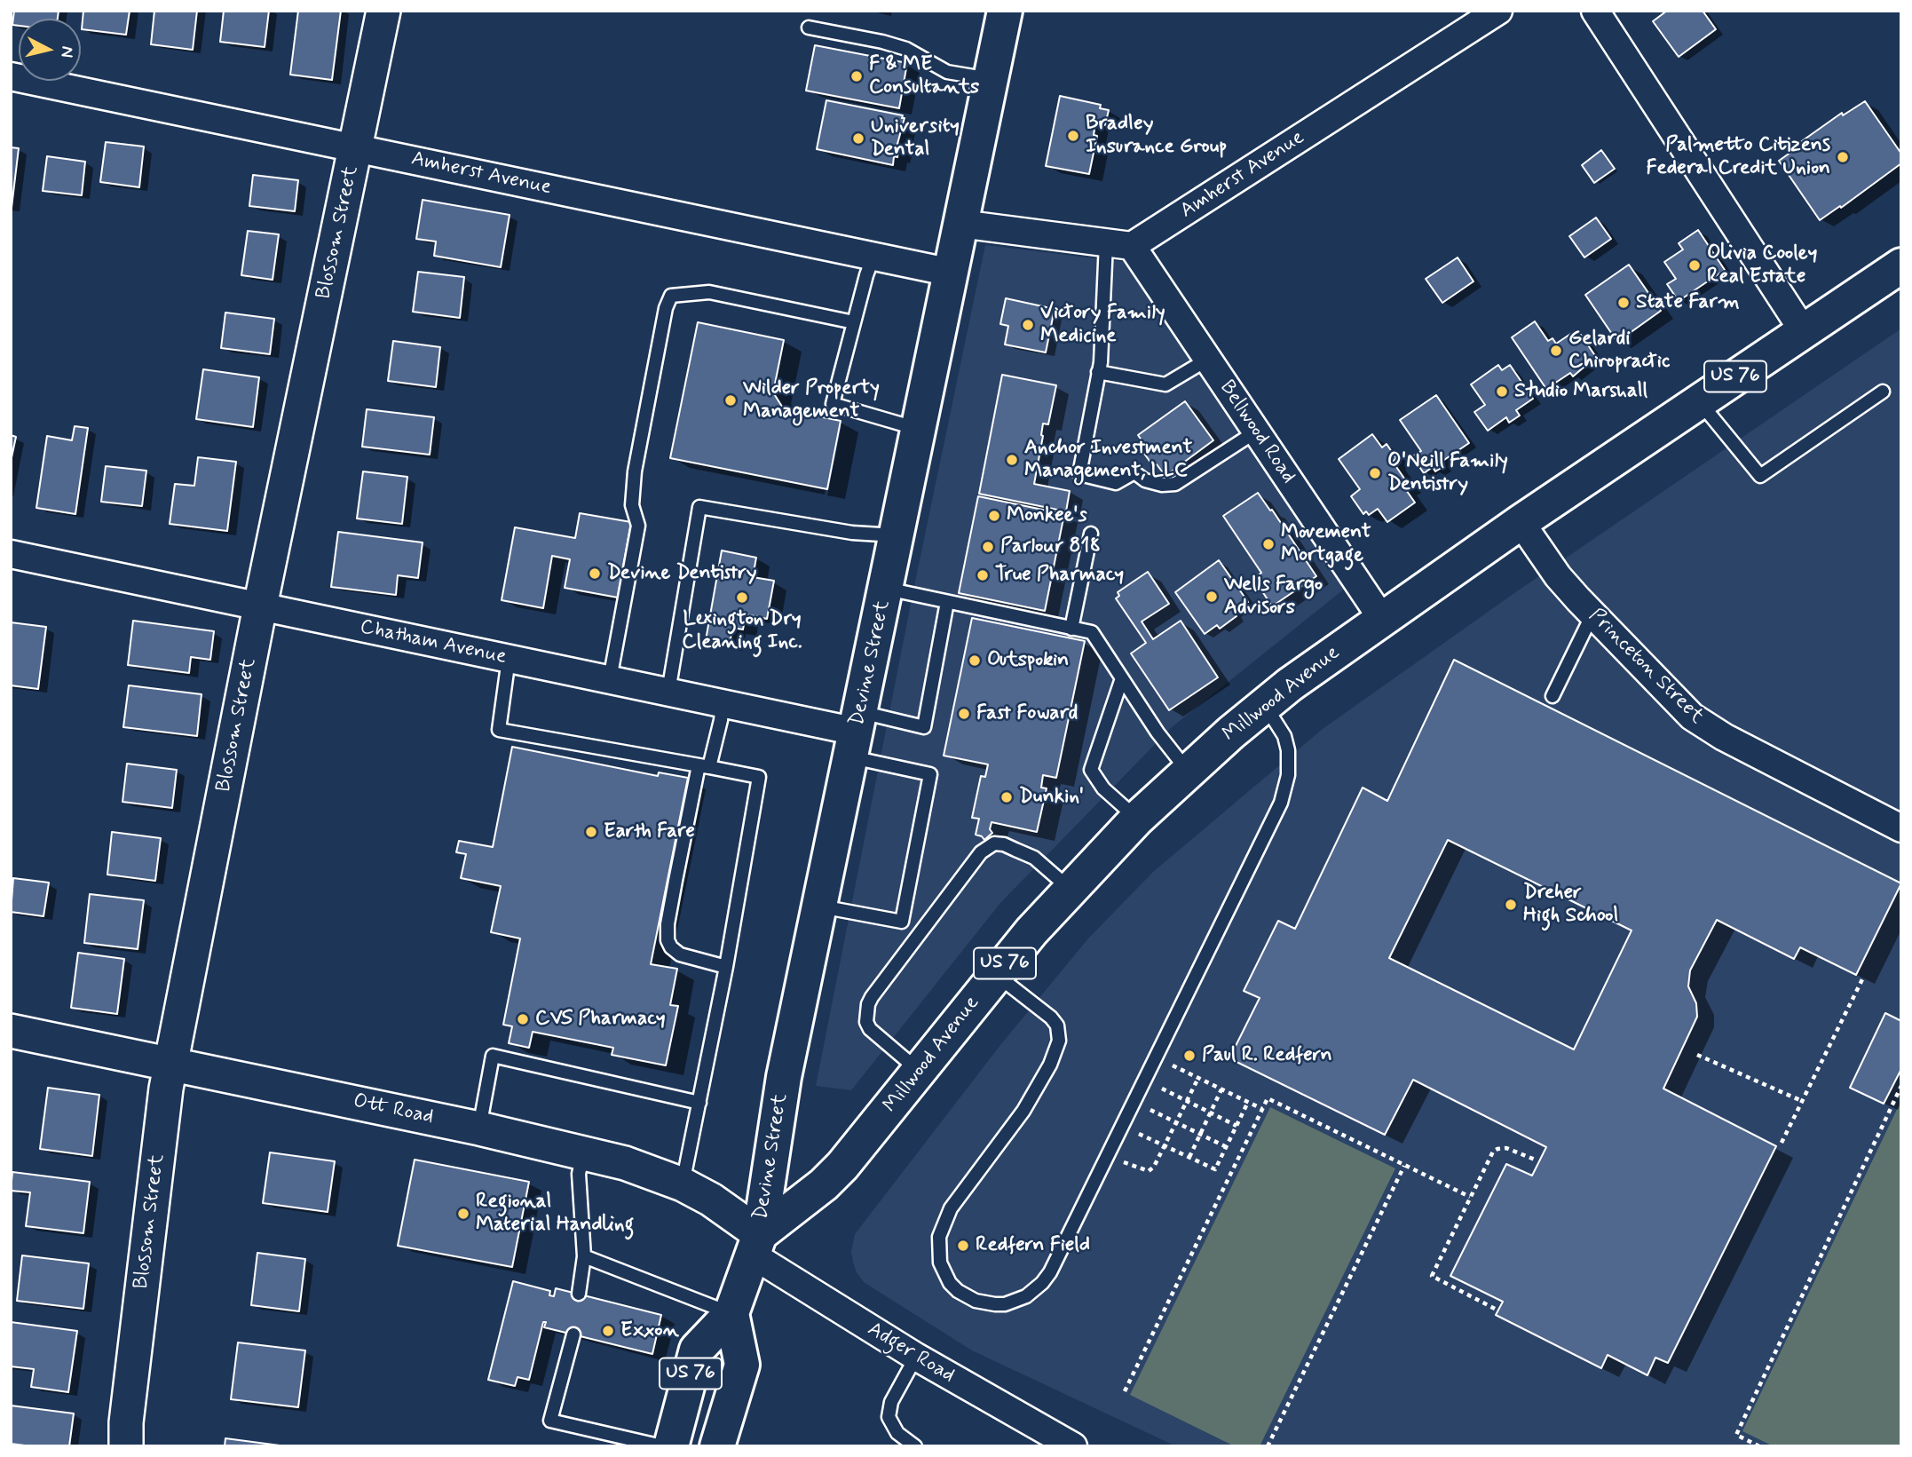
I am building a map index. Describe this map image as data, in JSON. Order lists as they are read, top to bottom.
{
  "streets": {
    "main road": ["US 76", "Devine Street", "Millwood Avenue"],
    "street": [
      "Amherst Avenue",
      "Blossom Street",
      "Bellwood Road",
      "Chatham Avenue",
      "Princeton Street",
      "Ott Road",
      "Adger Road"
    ]
  },
  "crossings": [
    ["Amherst Avenue", "Blossom Street"],
    ["Amherst Avenue", "Bellwood Road"],
    ["Amherst Avenue", "Devine Street"],
    ["Blossom Street", "Chatham Avenue"],
    ["Blossom Street", "Ott Road"],
    ["US 76", "Devine Street"],
    ["Bellwood Road", "Millwood Avenue"],
    ["Chatham Avenue", "Devine Street"],
    ["Devine Street", "Millwood Avenue"],
    ["Devine Street", "Ott Road"],
    ["Devine Street", "Adger Road"],
    ["Princeton Street", "Millwood Avenue"],
    ["Millwood Avenue", "Ott Road"],
    ["Millwood Avenue", "Adger Road"],
    ["Ott Road", "Adger Road"]
  ],
  "places": [
    "F & ME Consultants",
    "Bradley Insurance Group",
    "University Dental",
    "Palmetto Citizens Federal Credit Union",
    "Olivia Cooley Real Estate",
    "State Farm",
    "Victory Family Medicine",
    "Gelardi Chiropractic",
    "Studio Marshall",
    "Wilder Property Management",
    "Anchor Investment Management, LLC",
    "O'Neill Family Dentistry",
    "Monkee's",
    "Movement Mortgage",
    "Parlour 818",
    "Devine Dentistry",
    "True Pharmacy",
    "Wells Fargo Advisors",
    "Lexington Dry Cleaning Inc.",
    "Outspokin",
    "Fast Foward",
    "Dunkin'",
    "Earth Fare",
    "Dreher High School",
    "CVS Pharmacy",
    "Paul R. Redfern",
    "Regional Material Handling",
    "Redfern Field",
    "Exxon"
  ],
  "north": "right"
}
